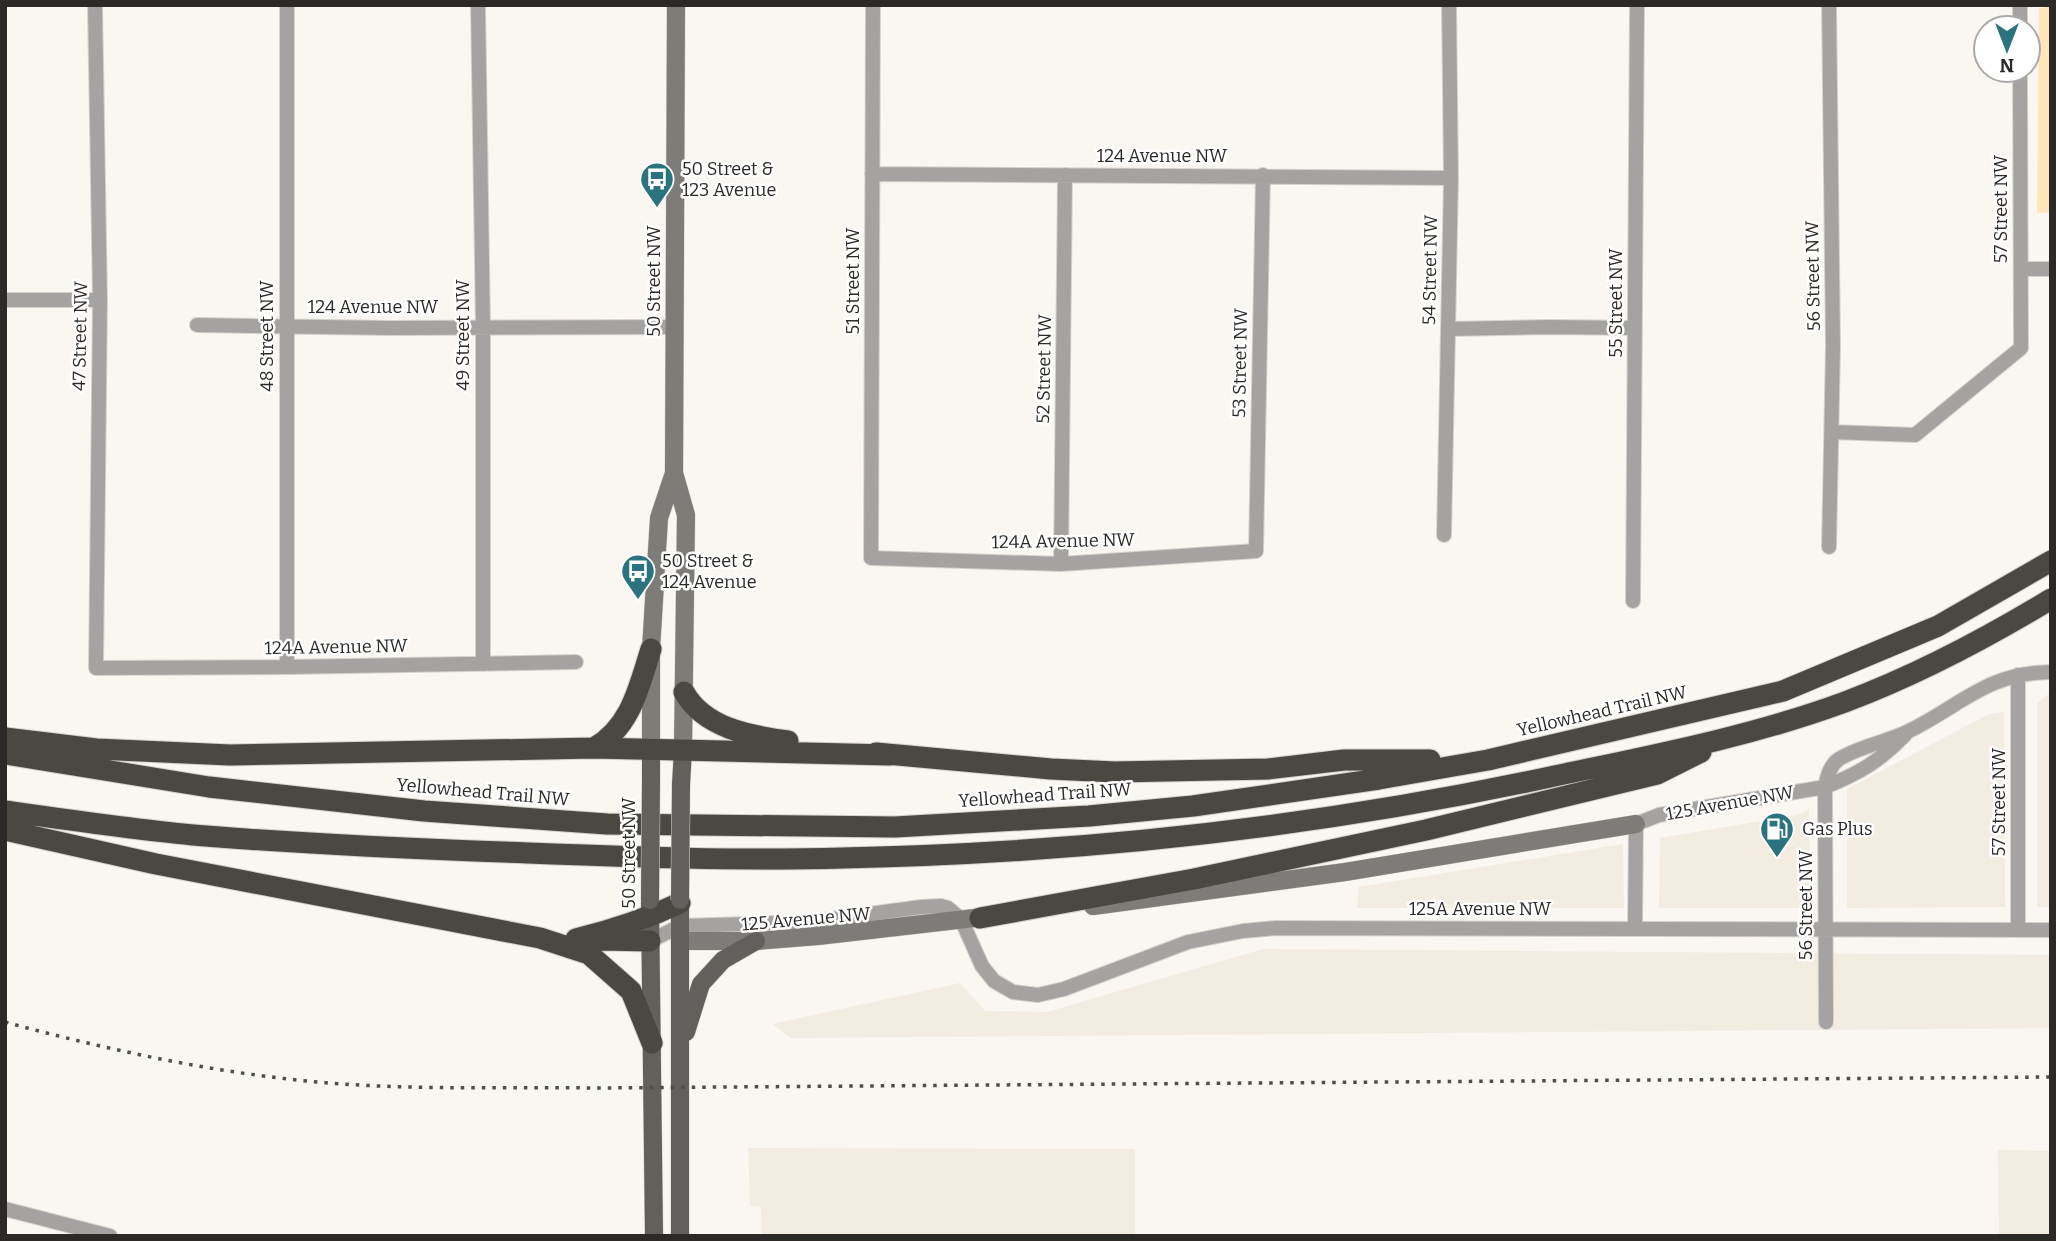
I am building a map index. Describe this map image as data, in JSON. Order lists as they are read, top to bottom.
{
  "streets": {
    "highway": ["Yellowhead Trail NW"],
    "main road": ["50 Street NW", "125 Avenue NW"],
    "street": [
      "124 Avenue NW",
      "57 Street NW",
      "54 Street NW",
      "56 Street NW",
      "51 Street NW",
      "55 Street NW",
      "49 Street NW",
      "47 Street NW",
      "48 Street NW",
      "53 Street NW",
      "52 Street NW",
      "124A Avenue NW",
      "125A Avenue NW"
    ]
  },
  "crossings": [
    ["124 Avenue NW", "54 Street NW"],
    ["124 Avenue NW", "50 Street NW"],
    ["124 Avenue NW", "51 Street NW"],
    ["124 Avenue NW", "49 Street NW"],
    ["124 Avenue NW", "48 Street NW"],
    ["124 Avenue NW", "53 Street NW"],
    ["124 Avenue NW", "52 Street NW"],
    ["57 Street NW", "56 Street NW"],
    ["57 Street NW", "125 Avenue NW"],
    ["57 Street NW", "125A Avenue NW"],
    ["56 Street NW", "125 Avenue NW"],
    ["56 Street NW", "125A Avenue NW"],
    ["50 Street NW", "125 Avenue NW"],
    ["51 Street NW", "124A Avenue NW"],
    ["49 Street NW", "124A Avenue NW"],
    ["47 Street NW", "124A Avenue NW"],
    ["48 Street NW", "124A Avenue NW"],
    ["53 Street NW", "124A Avenue NW"],
    ["52 Street NW", "124A Avenue NW"],
    ["125 Avenue NW", "125A Avenue NW"]
  ],
  "places": {
    "bus stop": ["50 Street & 123 Avenue", "50 Street & 124 Avenue"],
    "fuel station": ["Gas Plus"]
  },
  "north": "bottom"
}
